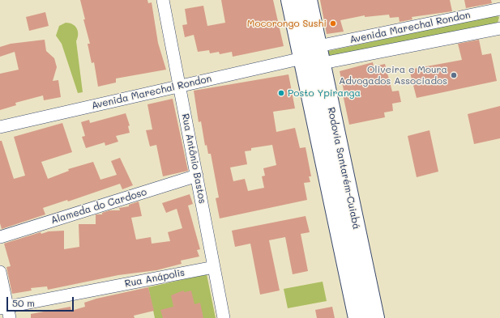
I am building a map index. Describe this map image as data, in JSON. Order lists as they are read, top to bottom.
{
  "streets": {
    "highway": ["Rodovia Santarém-Cuiabá"],
    "street": [
      "Avenida Marechal Rondon",
      "Rua Antônio Bastos",
      "Alameda do Cardoso",
      "Rua Anápolis"
    ]
  },
  "crossings": [
    ["Avenida Marechal Rondon", "Rua Antônio Bastos"],
    ["Avenida Marechal Rondon", "Rodovia Santarém-Cuiabá"],
    ["Rua Antônio Bastos", "Alameda do Cardoso"],
    ["Rua Antônio Bastos", "Rua Anápolis"]
  ],
  "places": ["Mocorongo Sushi", "Oliveira e Moura Advogados Associados", "Posto Ypiranga"],
  "scale_bar": "50 m"
}
